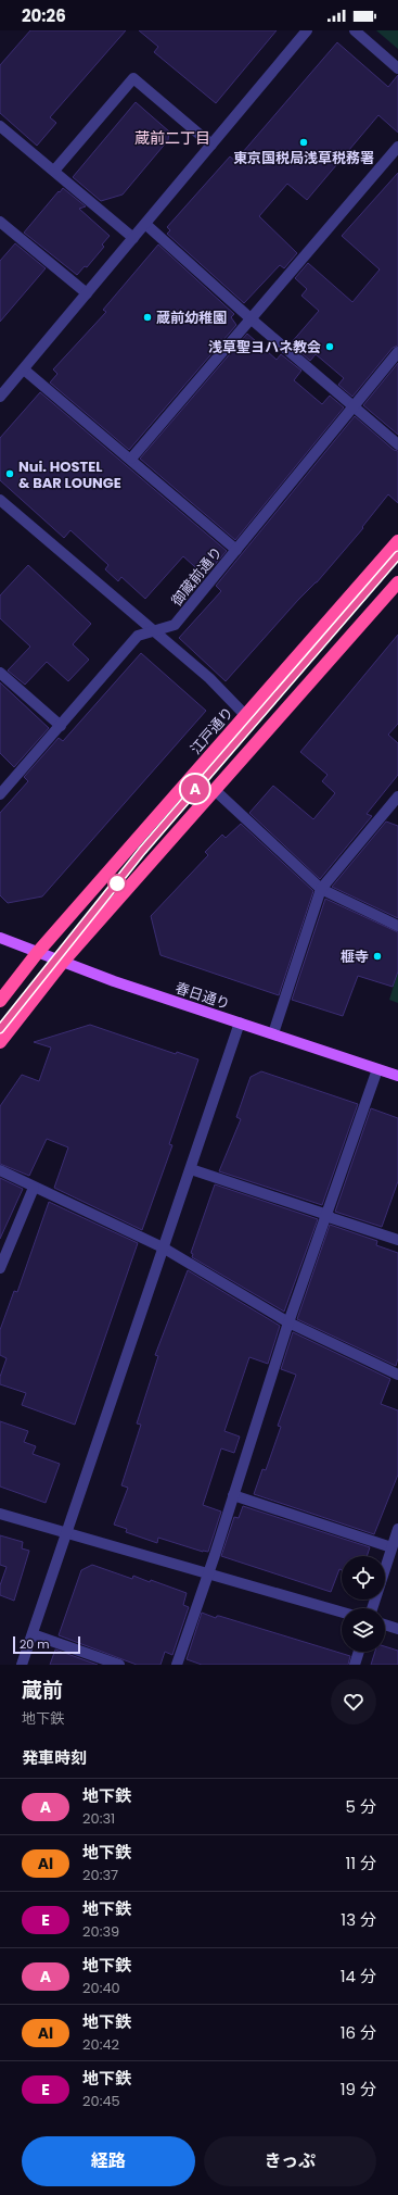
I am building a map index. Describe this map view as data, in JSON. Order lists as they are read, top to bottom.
{
  "streets": {
    "highway": ["江戸通り"],
    "main road": ["春日通り"],
    "street": ["御蔵前通り"]
  },
  "crossings": [
    ["江戸通り", "春日通り"]
  ],
  "districts": ["蔵前二丁目"],
  "places": [
    "東京国税局浅草税務署",
    "蔵前幼稚園",
    "浅草聖ヨハネ教会",
    "Nui. HOSTEL & BAR LOUNGE",
    "榧寺"
  ],
  "lines": ["metro line A"],
  "scale_bar": "20 m",
  "page": {
    "status": "20:26",
    "on_map": "A",
    "scale": "20 m",
    "heading": [
      ["蔵前", "地下鉄"],
      "発車時刻"
    ],
    "list": [
      {
        "mark": "A",
        "name": "地下鉄",
        "note": "20:31",
        "value": "5 分"
      },
      {
        "mark": "Al",
        "name": "地下鉄",
        "note": "20:37",
        "value": "11 分"
      },
      {
        "mark": "E",
        "name": "地下鉄",
        "note": "20:39",
        "value": "13 分"
      },
      {
        "mark": "A",
        "name": "地下鉄",
        "note": "20:40",
        "value": "14 分"
      },
      {
        "mark": "Al",
        "name": "地下鉄",
        "note": "20:42",
        "value": "16 分"
      },
      {
        "mark": "E",
        "name": "地下鉄",
        "note": "20:45",
        "value": "19 分"
      }
    ],
    "buttons": ["経路", "きっぷ"]
  }
}
